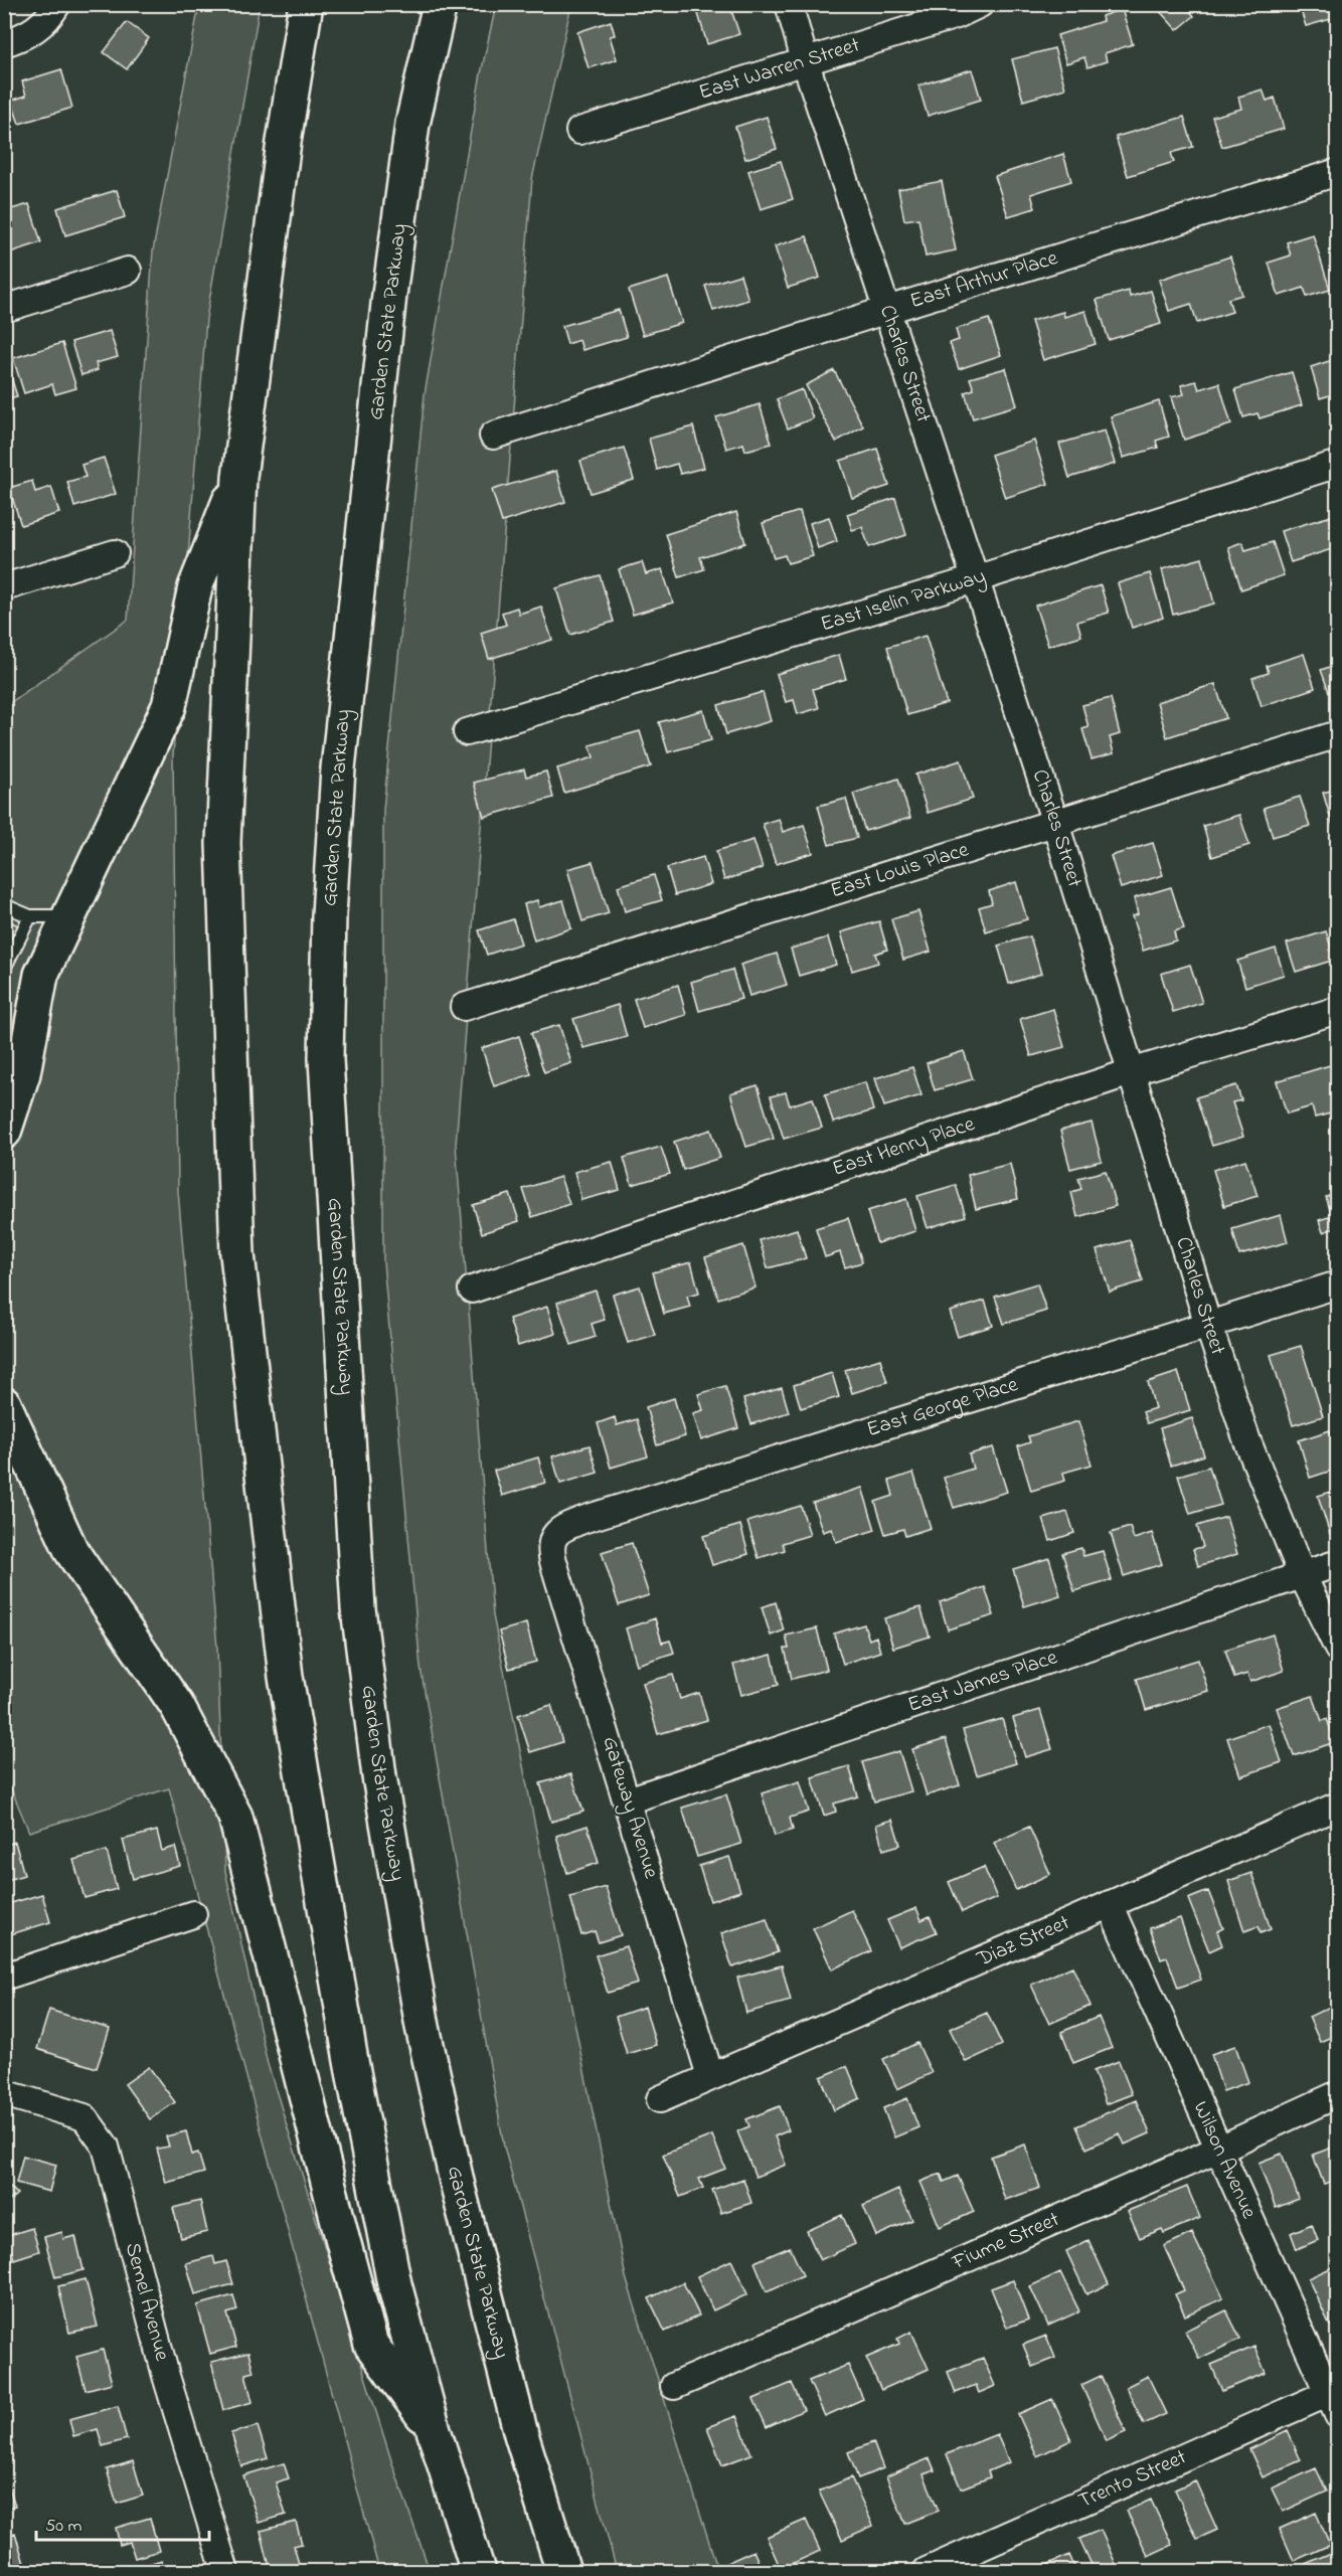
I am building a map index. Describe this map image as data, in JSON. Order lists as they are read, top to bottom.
{
  "streets": {
    "highway": ["Garden State Parkway"],
    "street": [
      "East Warren Street",
      "East Arthur Place",
      "Charles Street",
      "East Iselin Parkway",
      "East Louis Place",
      "East Henry Place",
      "East George Place",
      "East James Place",
      "Gateway Avenue",
      "Diaz Street",
      "Wilson Avenue",
      "Fiume Street",
      "Semel Avenue",
      "Trento Street"
    ]
  },
  "crossings": [
    ["East Warren Street", "Charles Street"],
    ["East Arthur Place", "Charles Street"],
    ["Charles Street", "East Iselin Parkway"],
    ["Charles Street", "East Louis Place"],
    ["Charles Street", "East Henry Place"],
    ["Charles Street", "East George Place"],
    ["Charles Street", "East James Place"],
    ["East George Place", "Gateway Avenue"],
    ["East James Place", "Gateway Avenue"],
    ["Gateway Avenue", "Diaz Street"],
    ["Diaz Street", "Wilson Avenue"],
    ["Wilson Avenue", "Fiume Street"],
    ["Wilson Avenue", "Trento Street"]
  ],
  "scale_bar": "50 m"
}
